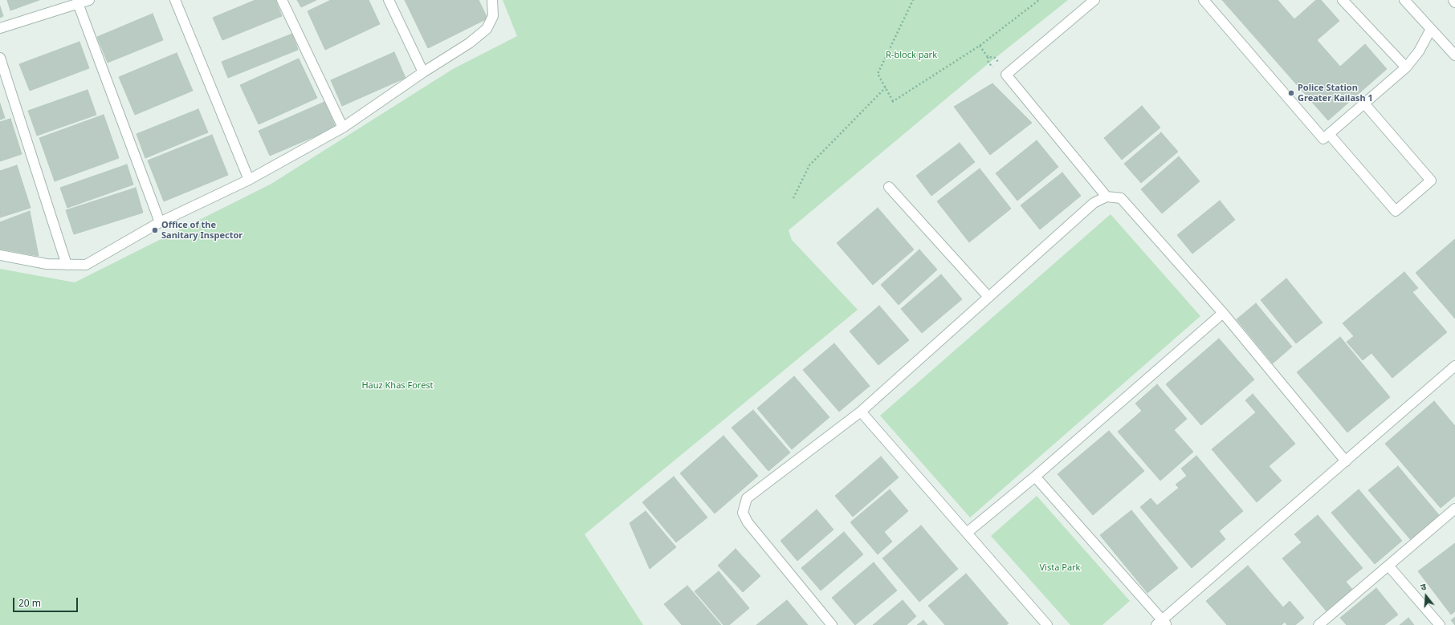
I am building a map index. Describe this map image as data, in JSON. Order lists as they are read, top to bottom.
{
  "parks": ["R-block park", "Hauz Khas Forest", "Vista Park"],
  "places": ["Police Station Greater Kailash 1", "Office of the Sanitary Inspector"],
  "scale_bar": "20 m",
  "north": "top"
}
